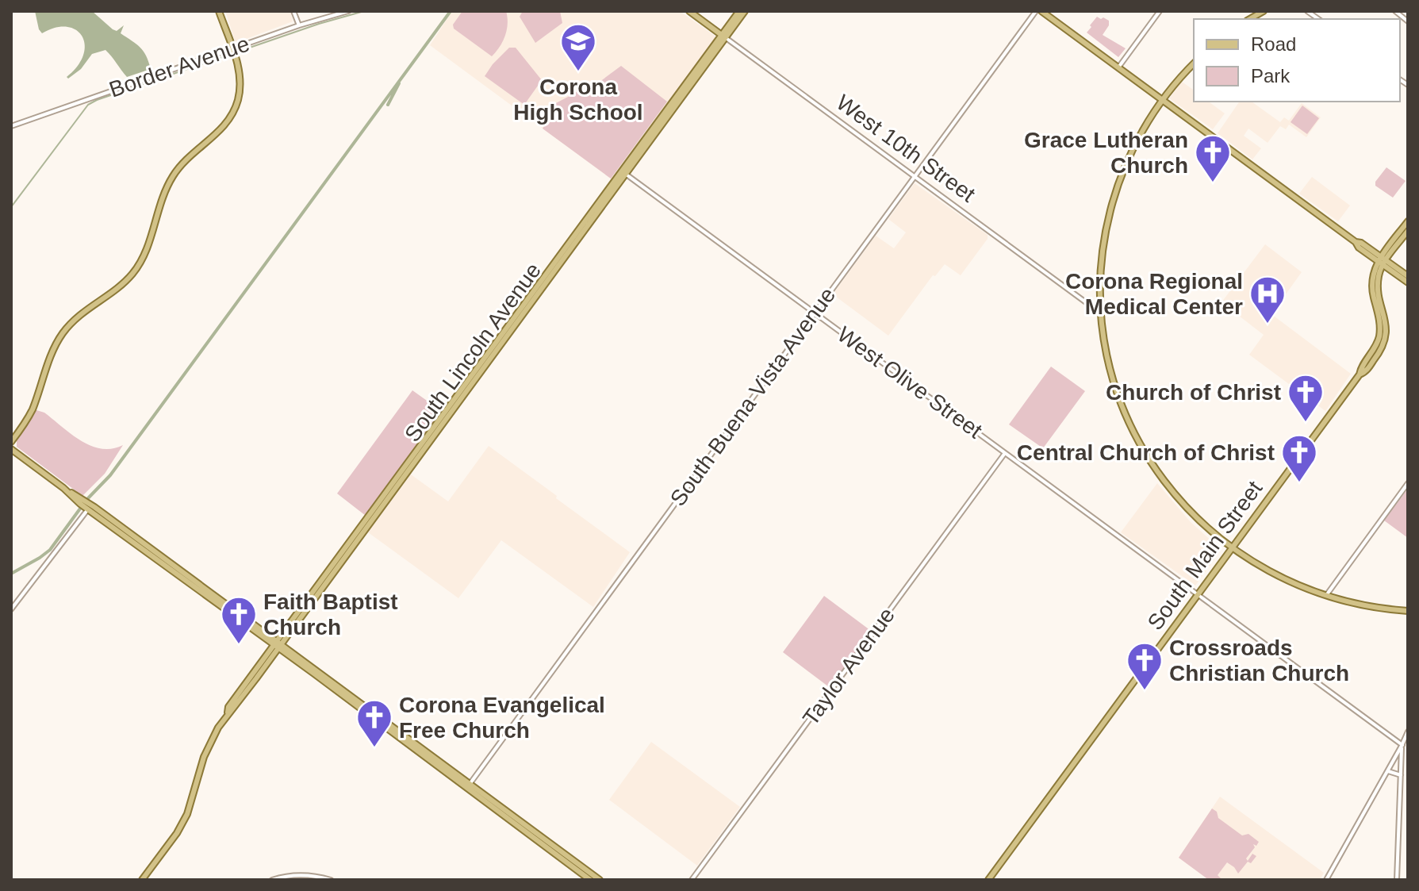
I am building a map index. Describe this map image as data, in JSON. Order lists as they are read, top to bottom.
{
  "streets": {
    "main road": ["West 10th Street", "South Lincoln Avenue", "South Main Street"],
    "street": [
      "Border Avenue",
      "West Olive Street",
      "South Buena Vista Avenue",
      "Taylor Avenue"
    ]
  },
  "crossings": [
    ["West 10th Street", "South Lincoln Avenue"],
    ["West 10th Street", "South Buena Vista Avenue"],
    ["South Lincoln Avenue", "West Olive Street"],
    ["West Olive Street", "South Buena Vista Avenue"],
    ["West Olive Street", "South Main Street"],
    ["West Olive Street", "Taylor Avenue"]
  ],
  "places": {
    "school or university": ["Corona High School"],
    "church": [
      "Grace Lutheran Church",
      "Church of Christ",
      "Central Church of Christ",
      "Faith Baptist Church",
      "Crossroads Christian Church",
      "Corona Evangelical Free Church"
    ],
    "hospital": ["Corona Regional Medical Center"]
  },
  "legend": ["Road", "Park"]
}
